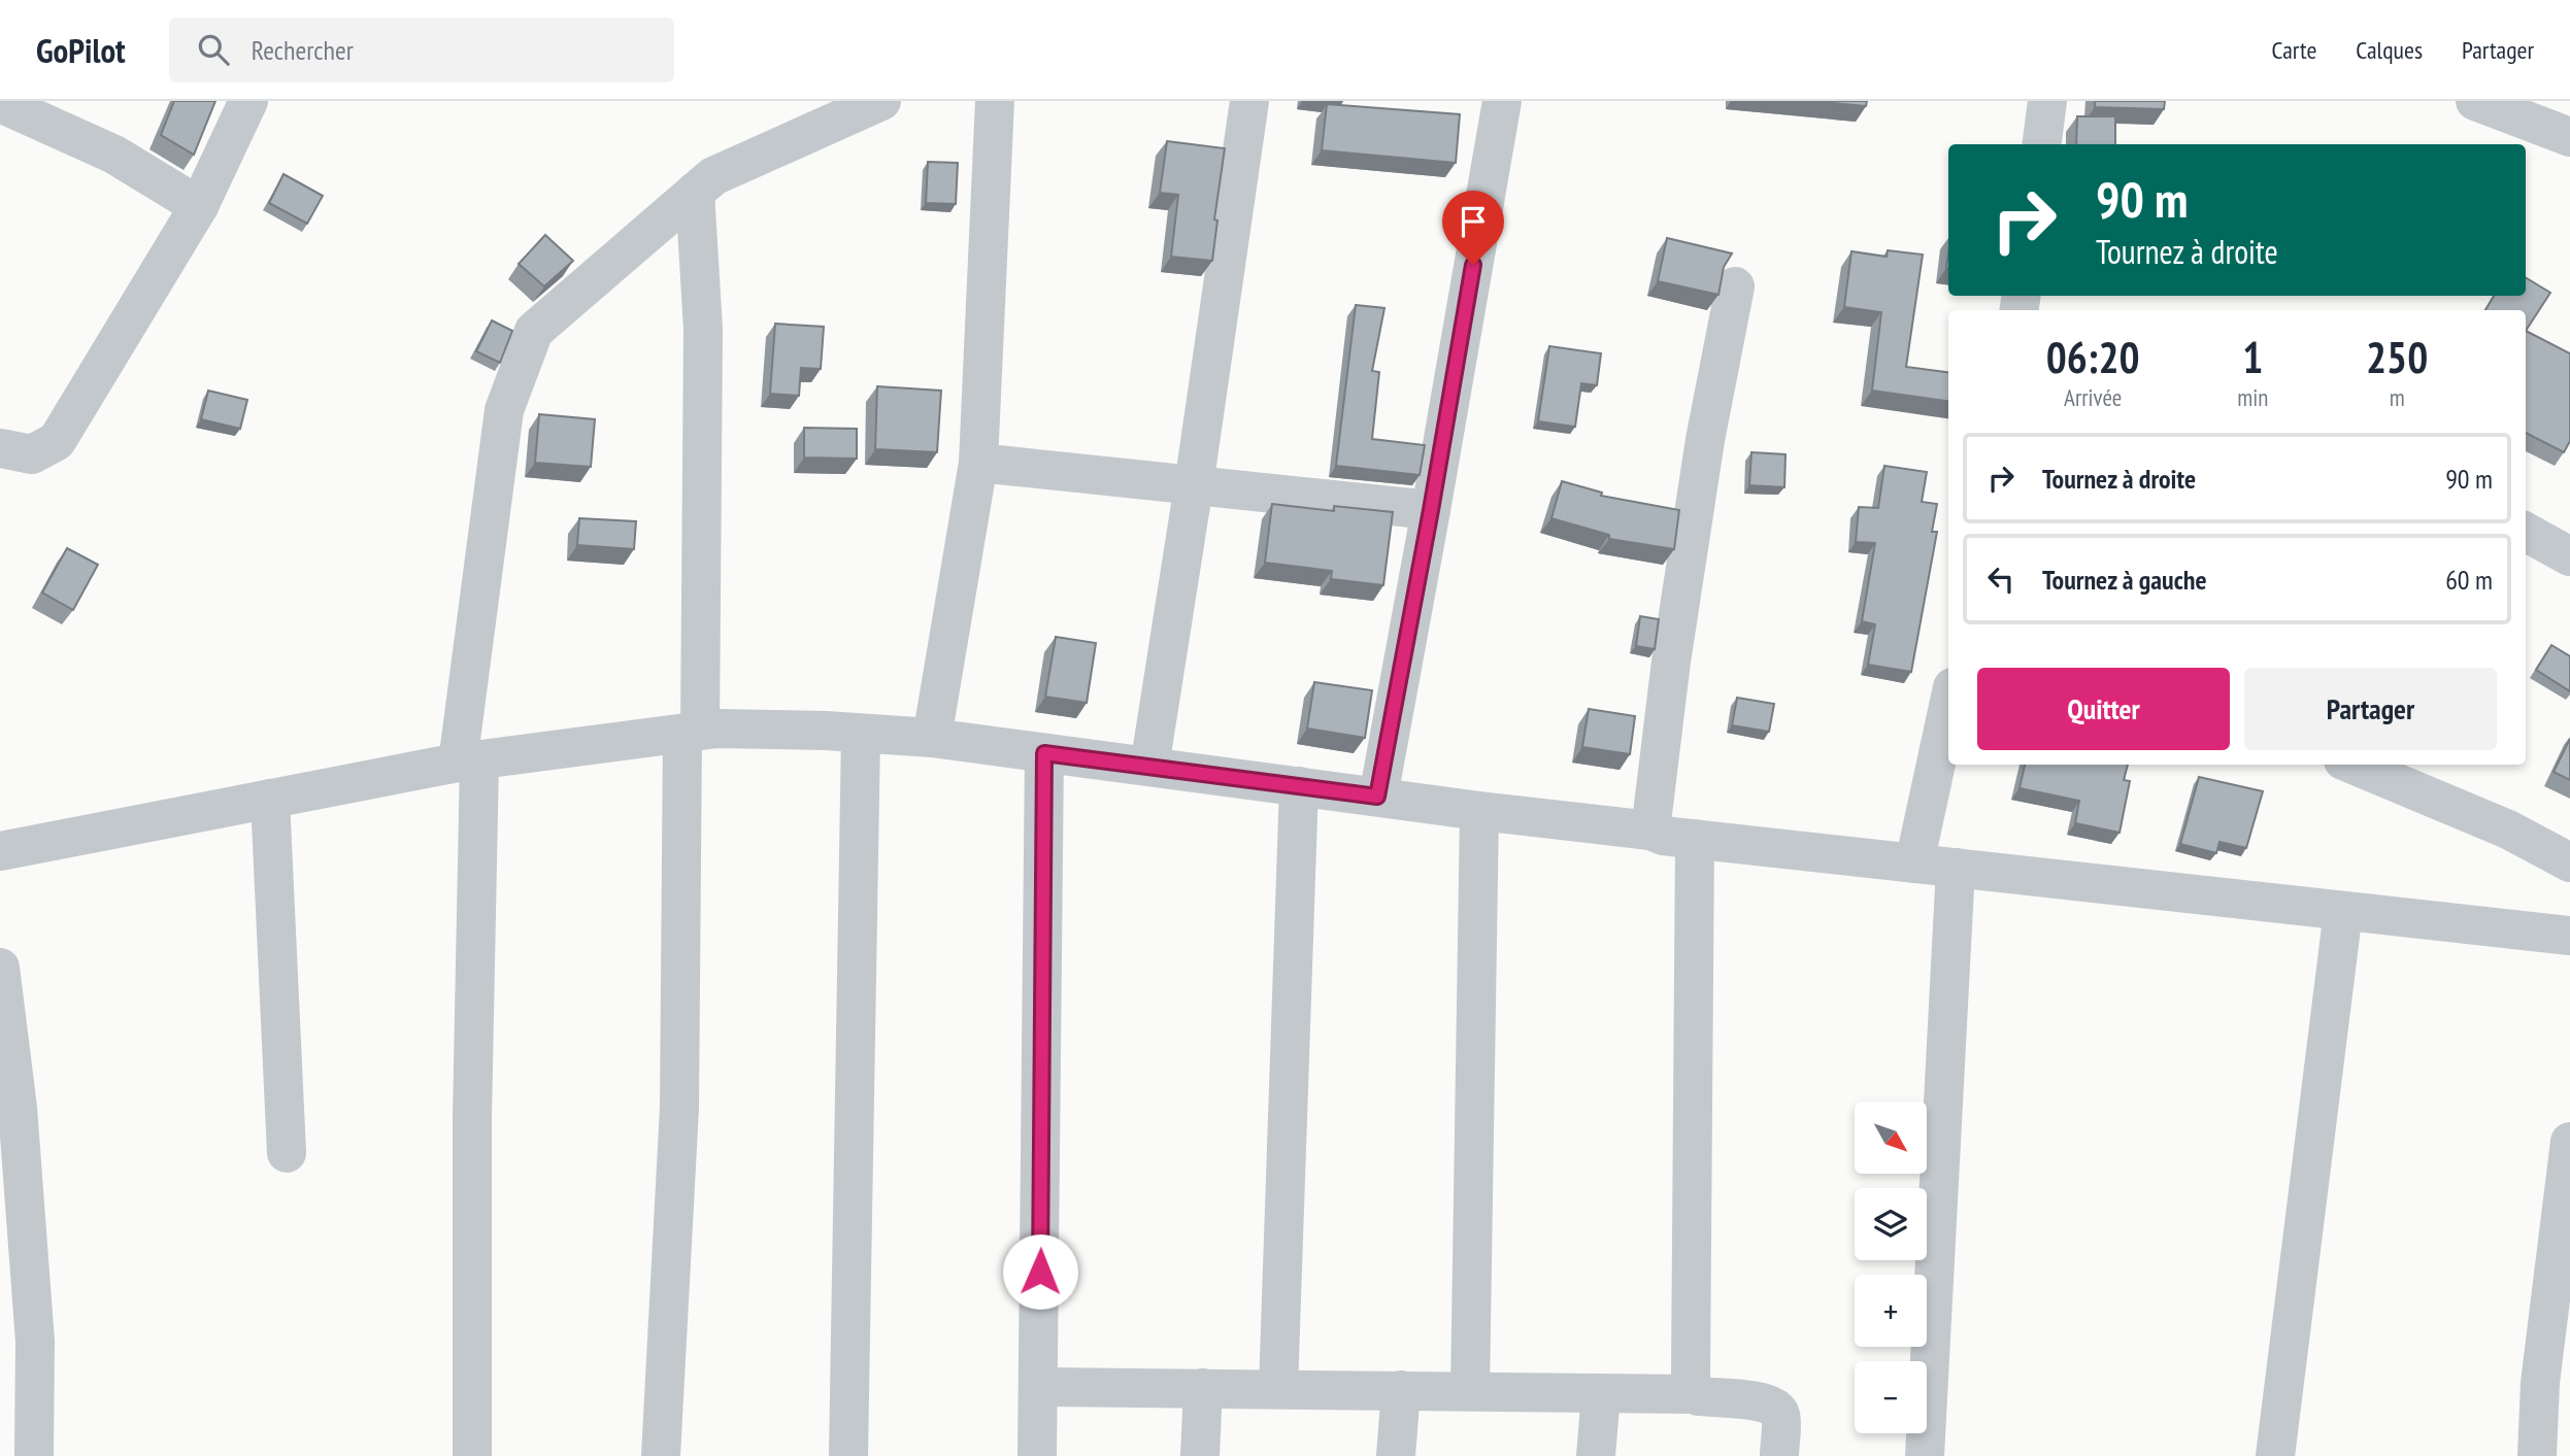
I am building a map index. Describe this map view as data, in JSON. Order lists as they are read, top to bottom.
{
  "north": "bottom right",
  "page": {
    "header": "GoPilot",
    "search": "Rechercher",
    "nav": ["Carte", "Calques", "Partager"],
    "turn": ["90 m", "Tournez à droite"],
    "eta": [
      "06:20",
      "Arrivée",
      "1",
      "min",
      "250",
      "m"
    ],
    "list": [
      {
        "name": "Tournez à droite",
        "value": "90 m"
      },
      {
        "name": "Tournez à gauche",
        "value": "60 m"
      }
    ],
    "buttons": ["Quitter", "Partager"],
    "map_buttons": ["+", "−"]
  }
}
